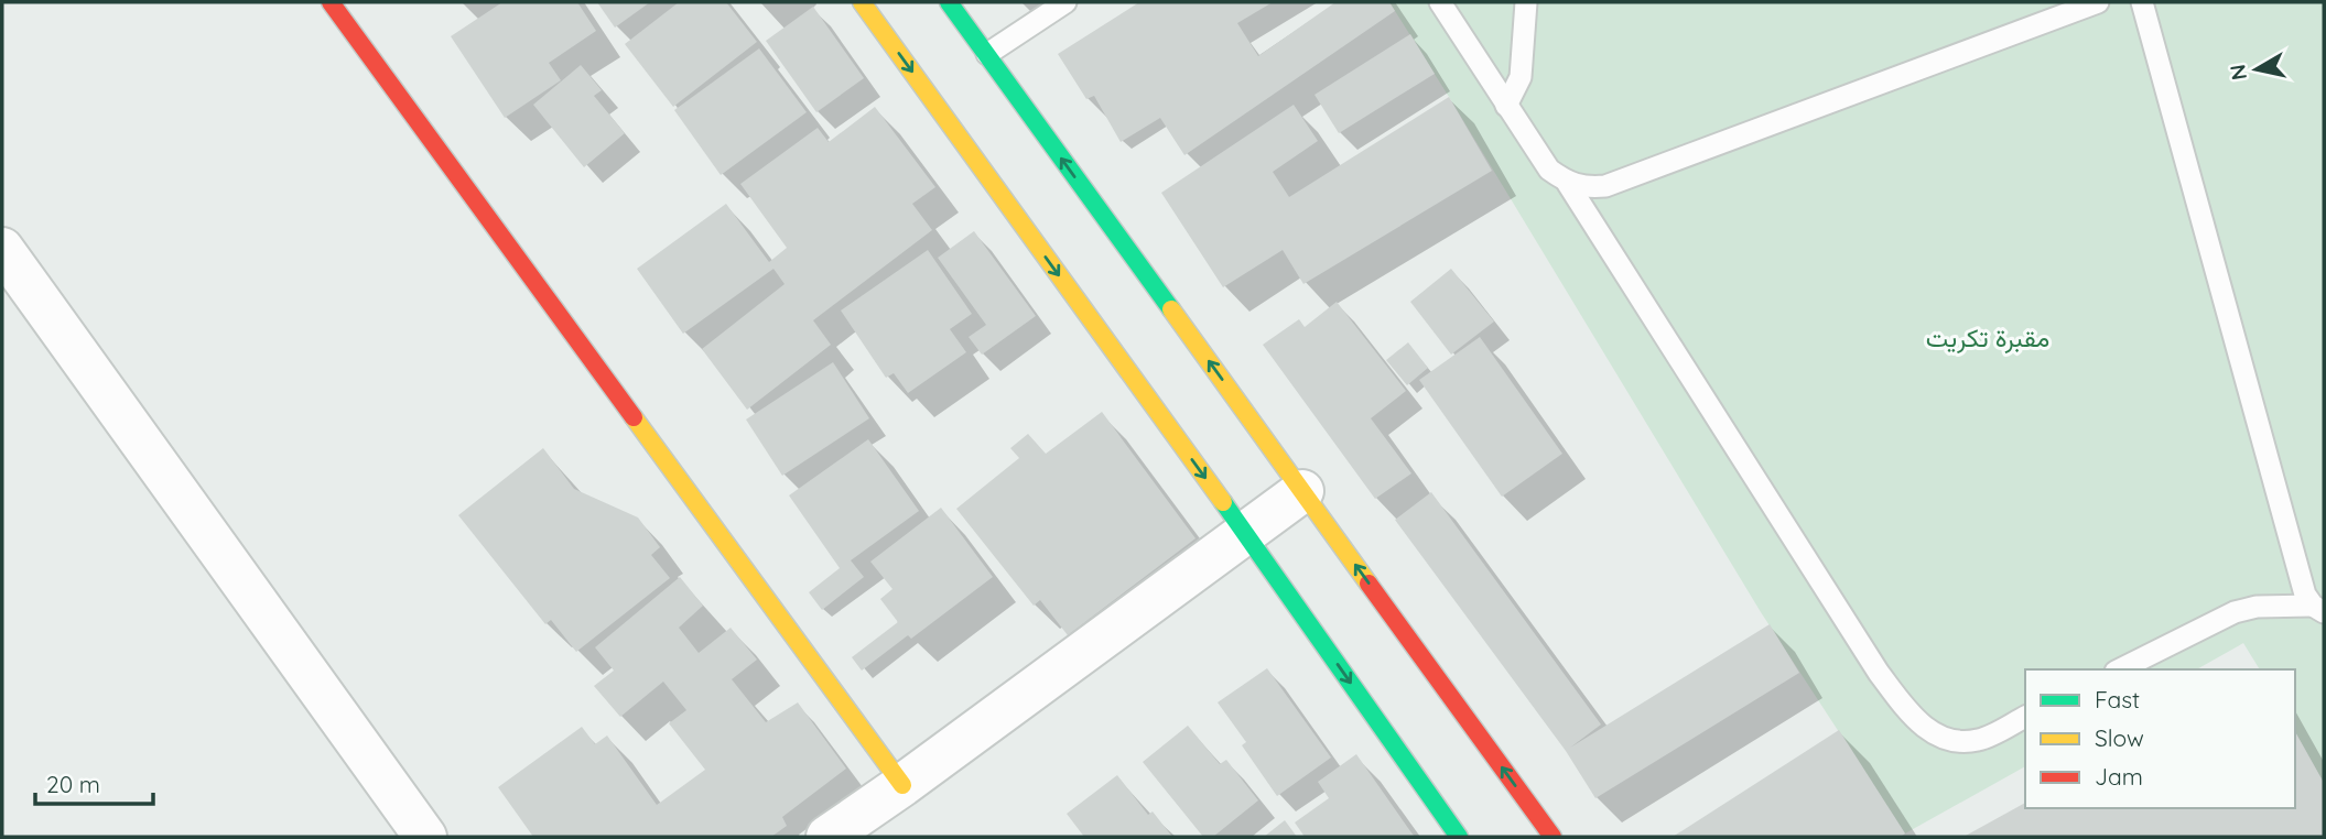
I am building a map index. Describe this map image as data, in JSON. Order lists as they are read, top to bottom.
{
  "parks": ["مقبرة تكريت"],
  "legend": ["Fast", "Slow", "Jam"],
  "scale_bar": "20 m",
  "north": "left"
}
